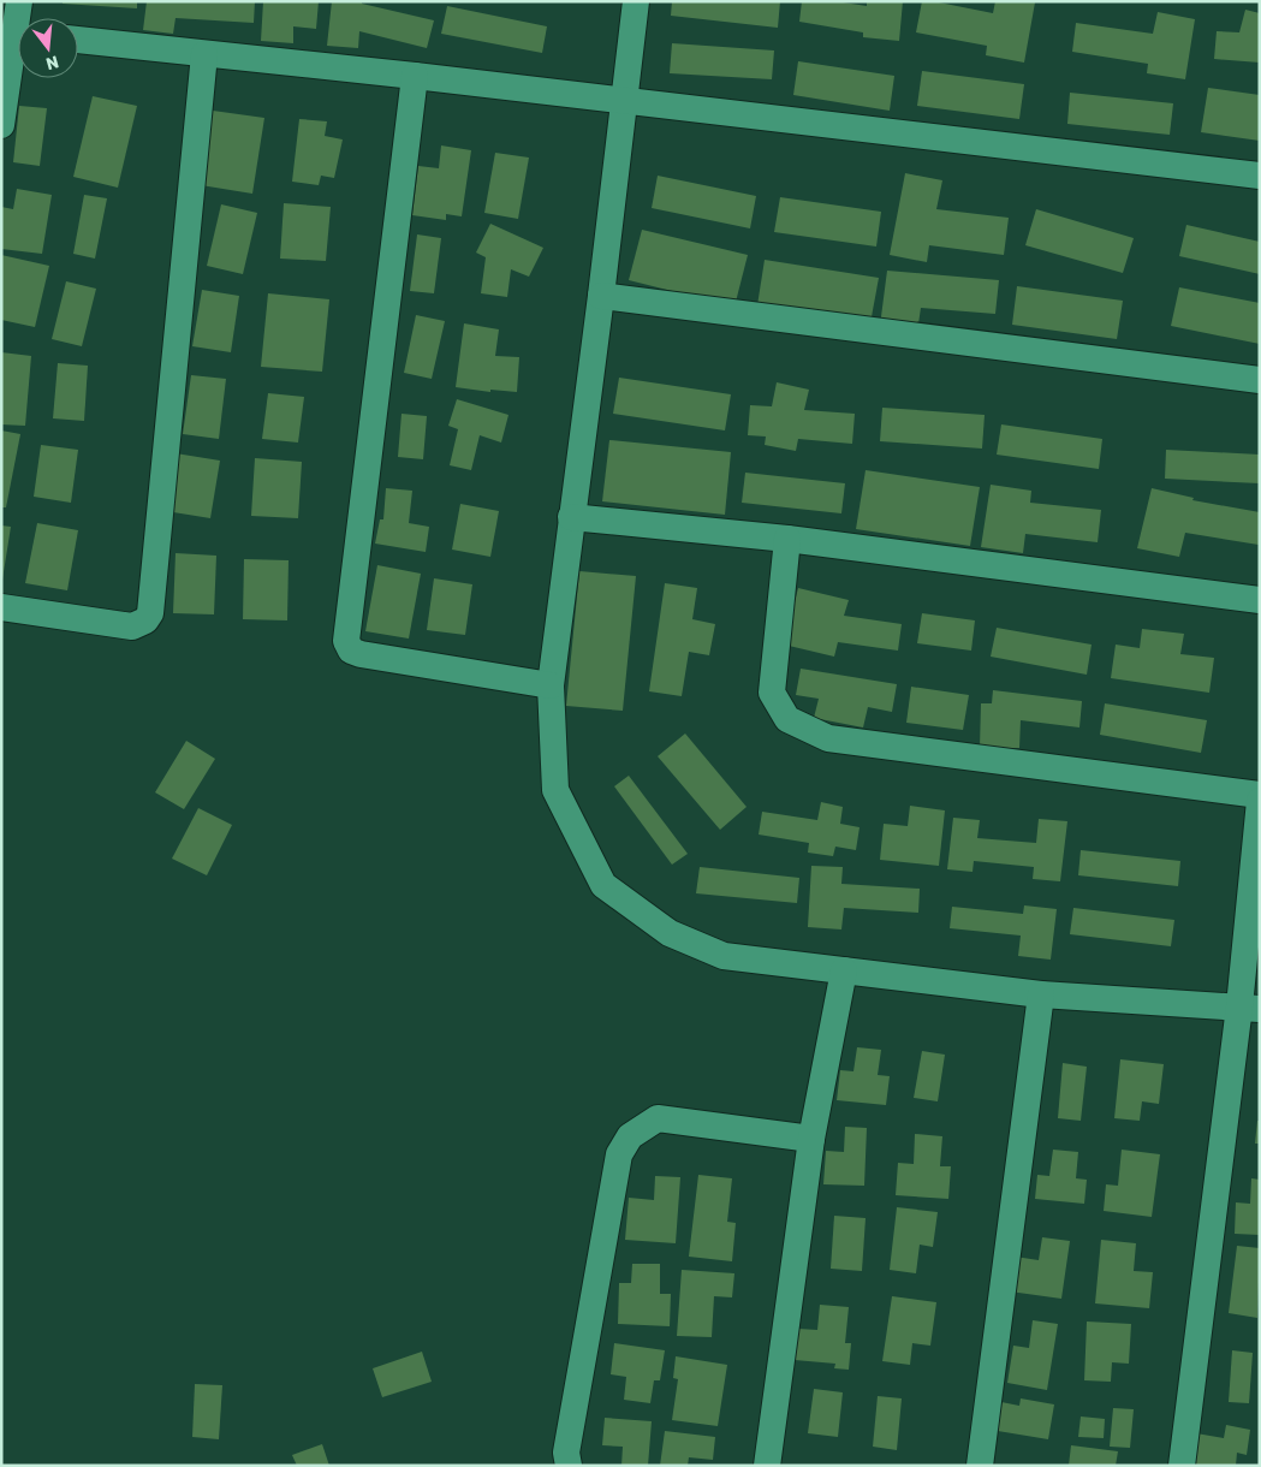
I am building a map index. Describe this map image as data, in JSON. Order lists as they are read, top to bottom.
{
  "north": "bottom"
}
